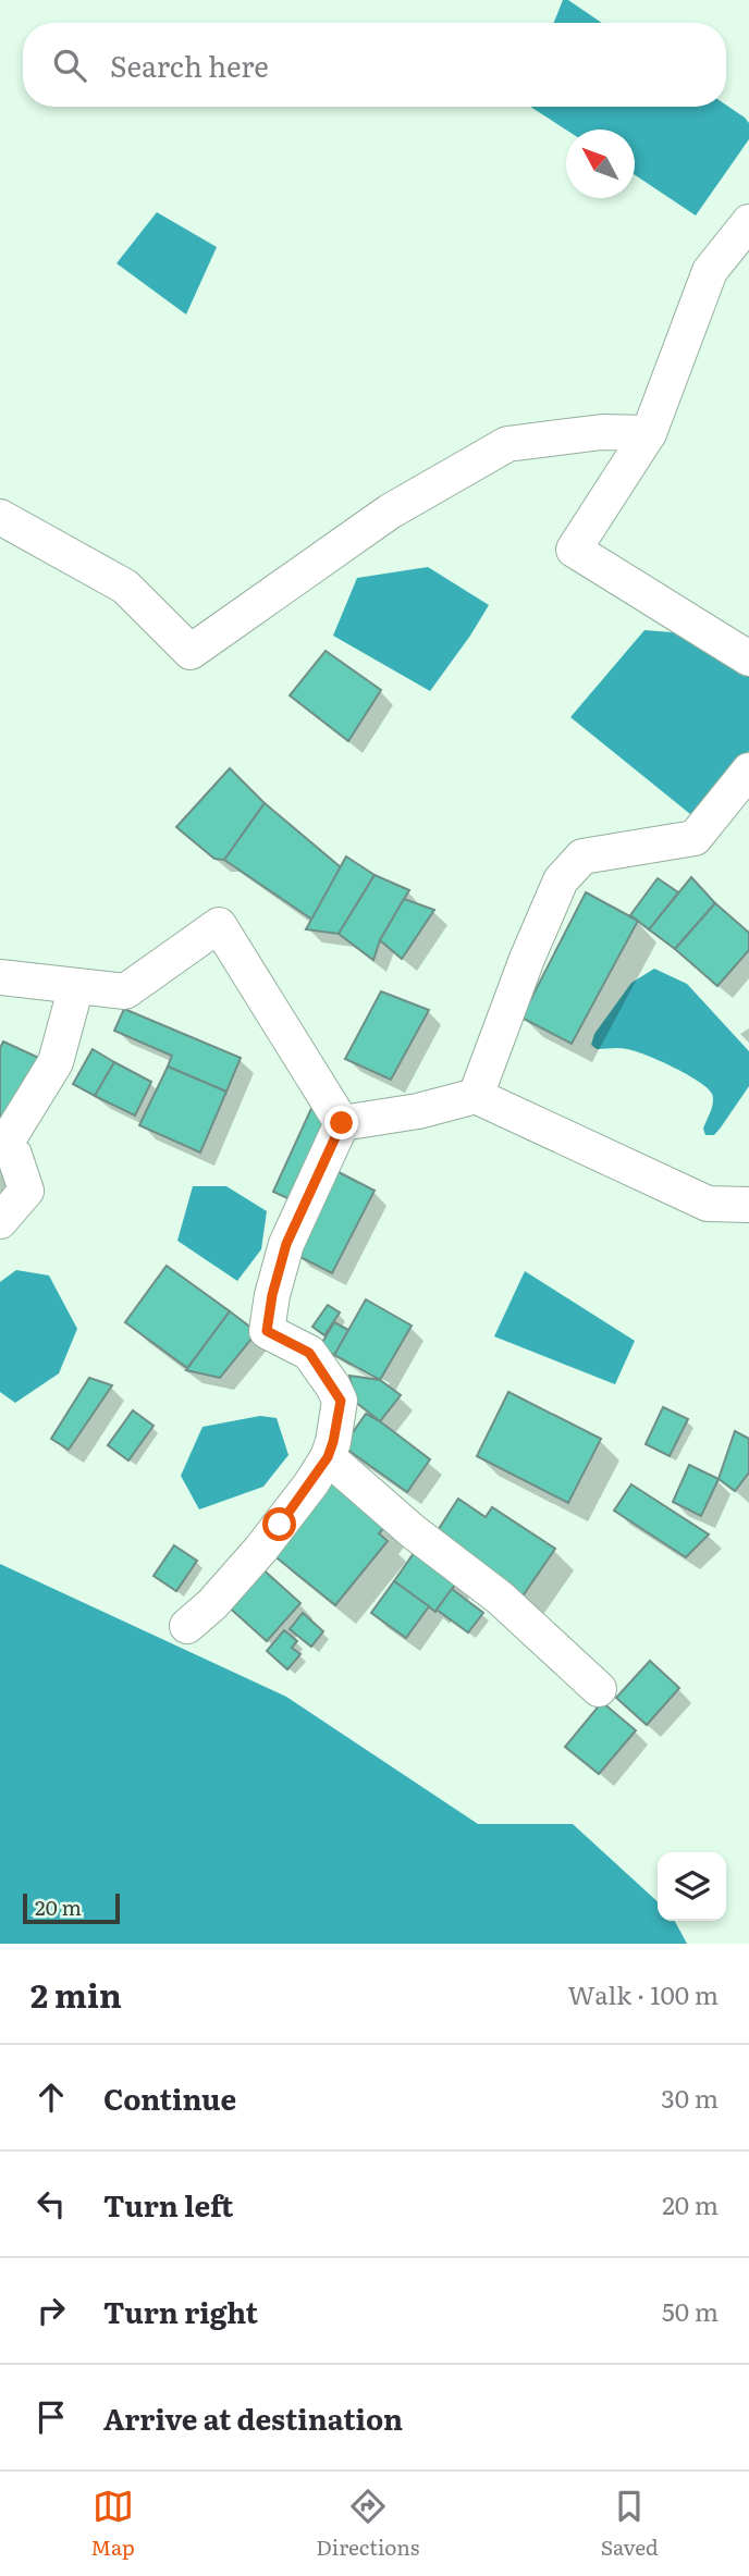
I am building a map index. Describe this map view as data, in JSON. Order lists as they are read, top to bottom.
{
  "scale_bar": "20 m",
  "north": "top left",
  "page": {
    "search": "Search here",
    "scale": "20 m",
    "heading": ["2 min", "Walk · 100 m"],
    "list": [
      ["Continue", "30 m"],
      ["Turn left", "20 m"],
      ["Turn right", "50 m"],
      "Arrive at destination"
    ],
    "nav": ["Map", "Directions", "Saved"]
  }
}
